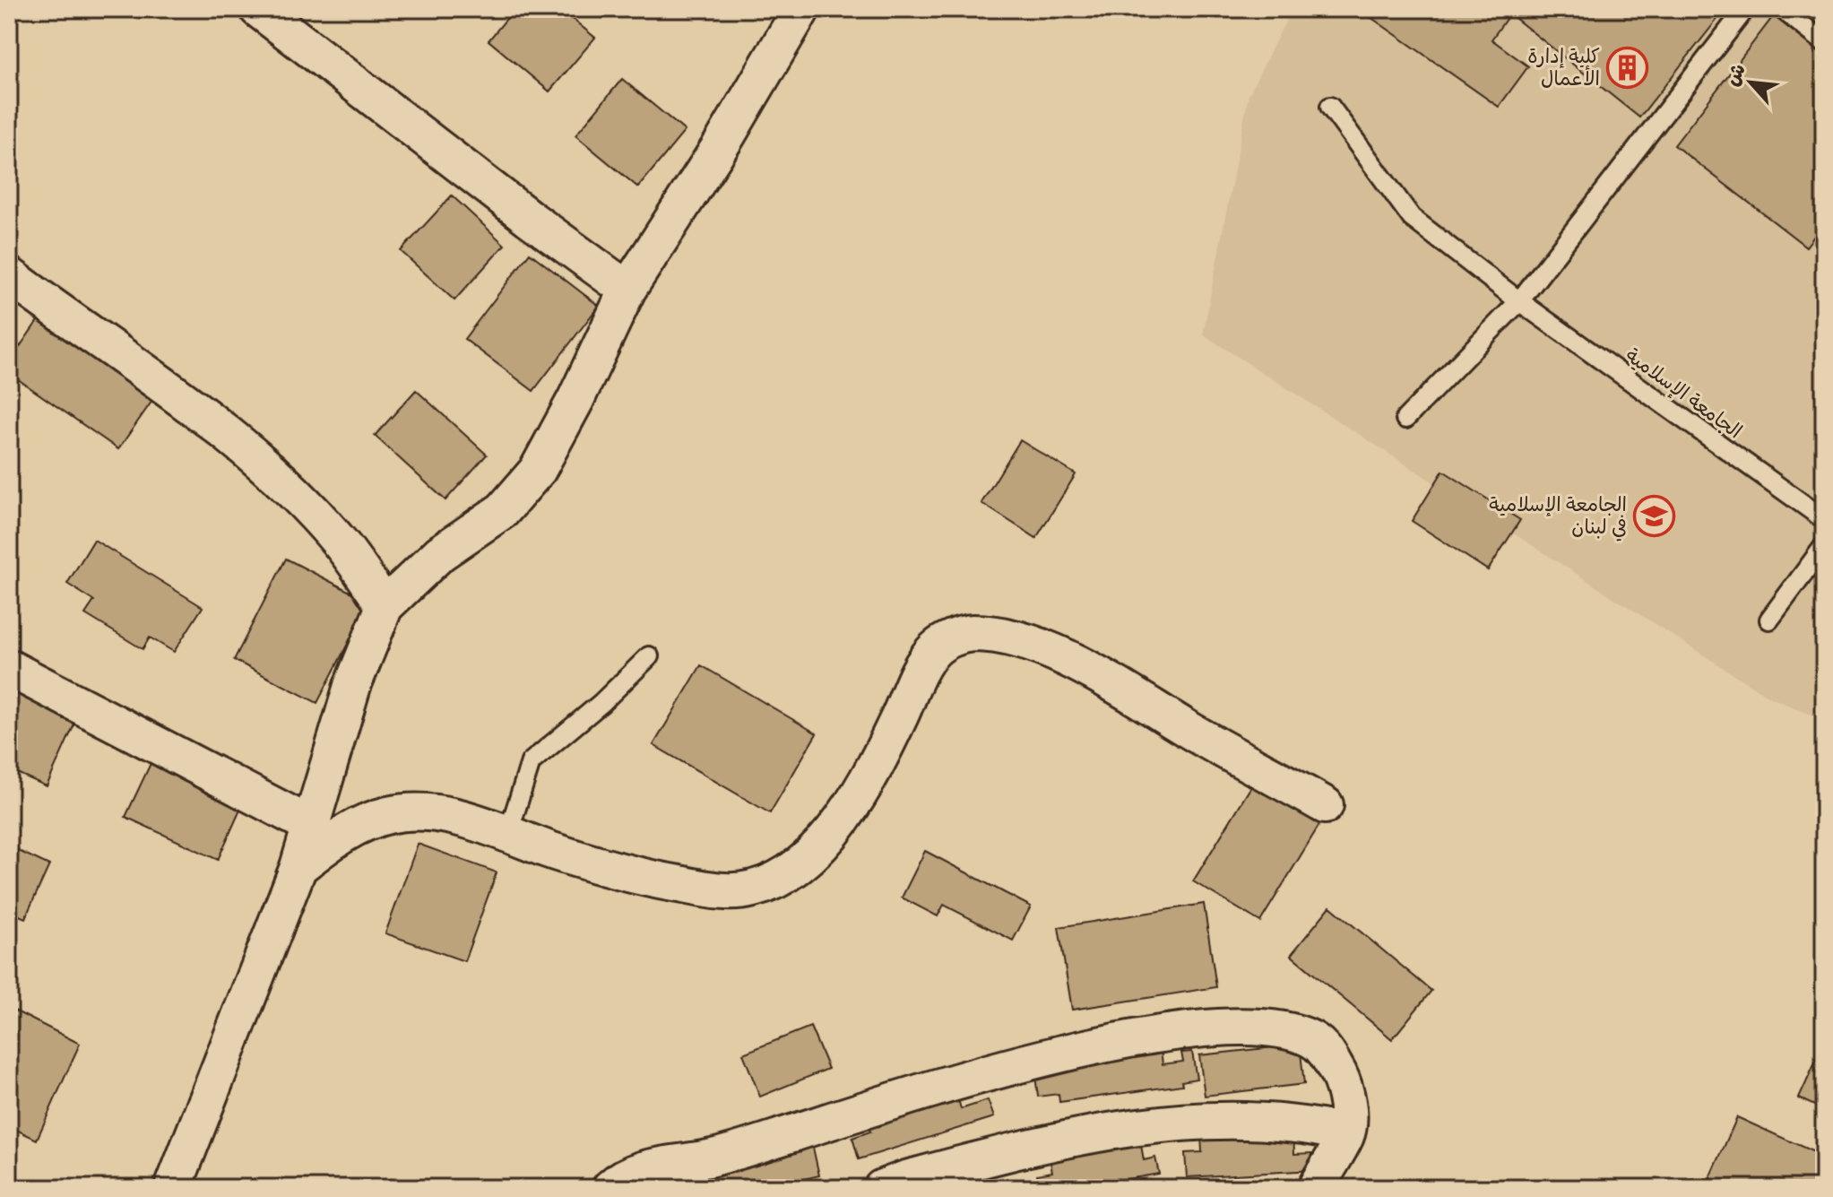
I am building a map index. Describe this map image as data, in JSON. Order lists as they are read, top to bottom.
{
  "streets": {
    "lane": ["الجامعة الإسلامية"]
  },
  "places": {
    "building": ["كلية إدارة الأعمال"],
    "school or university": ["الجامعة الإسلامية في لبنان"]
  },
  "north": "top left"
}
